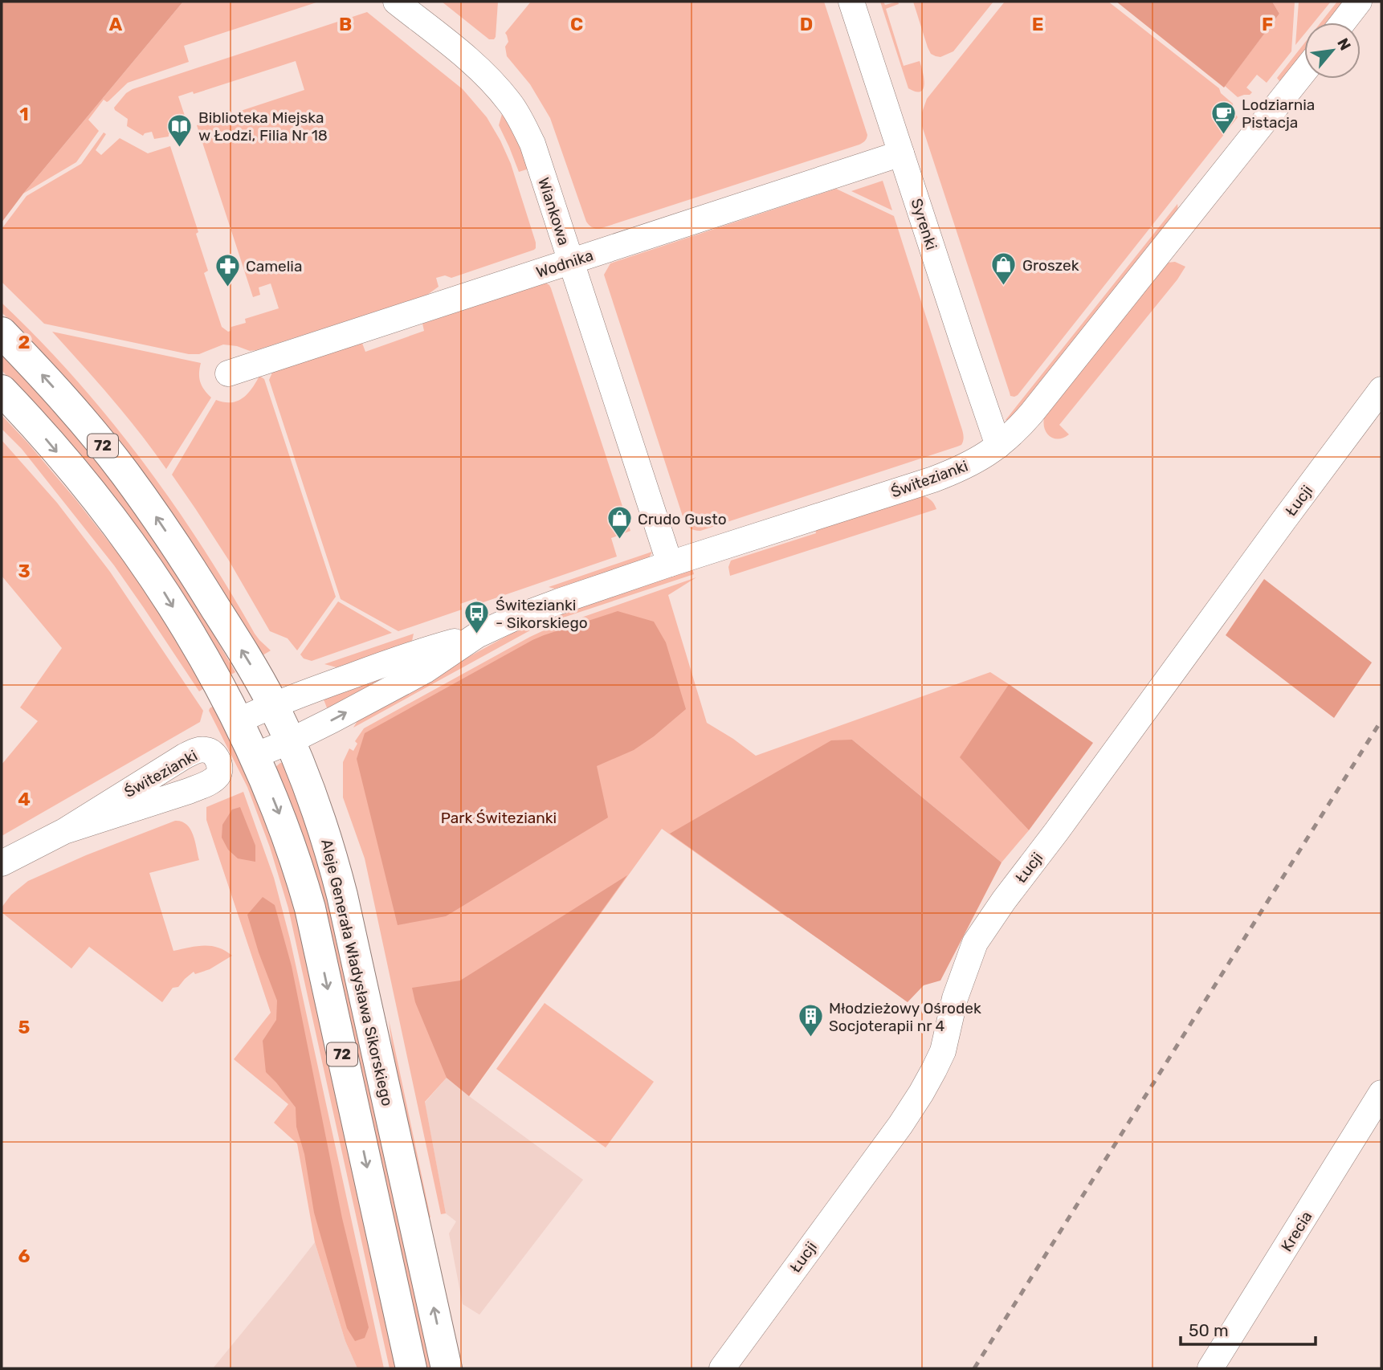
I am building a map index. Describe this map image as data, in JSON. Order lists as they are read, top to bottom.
{
  "streets": {
    "main road": ["72", "Aleje Generała Władysława Sikorskiego"],
    "street": [
      "Wiankowa",
      "Syrenki",
      "Wodnika",
      "Świtezianki",
      "Łucji",
      "Krecia"
    ]
  },
  "crossings": [
    ["Wiankowa", "Wodnika"],
    ["Wiankowa", "Świtezianki"],
    ["Syrenki", "Wodnika"],
    ["Syrenki", "Świtezianki"],
    ["Świtezianki", "Aleje Generała Władysława Sikorskiego"]
  ],
  "parks": ["Park Świtezianki"],
  "places": {
    "cafe": ["Lodziarnia Pistacja"],
    "library": ["Biblioteka Miejska w Łodzi, Filia Nr 18"],
    "shop": ["Groszek", "Crudo Gusto"],
    "pharmacy": ["Camelia"],
    "bus stop": ["Świtezianki - Sikorskiego"],
    "building": ["Młodzieżowy Ośrodek Socjoterapii nr 4"]
  },
  "scale_bar": "50 m",
  "north": "top right",
  "grid": {
    "columns": [
      "A",
      "B",
      "C",
      "D",
      "E",
      "F"
    ],
    "rows": [
      "1",
      "2",
      "3",
      "4",
      "5",
      "6"
    ]
  }
}
